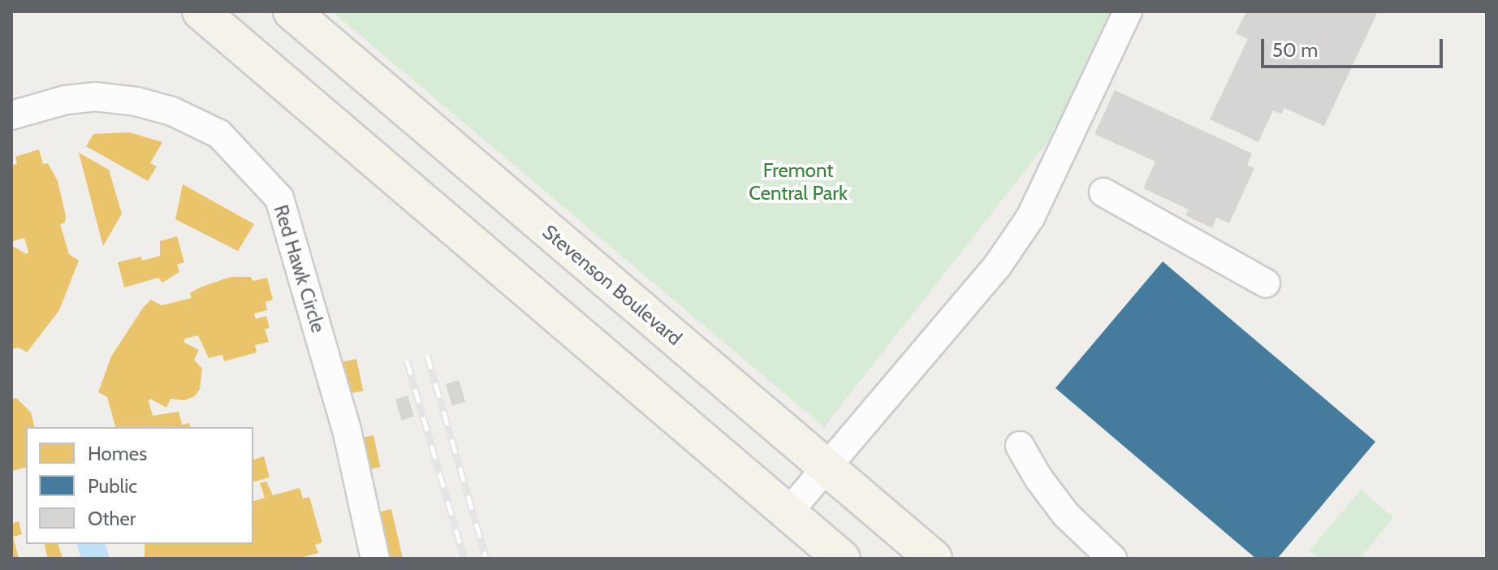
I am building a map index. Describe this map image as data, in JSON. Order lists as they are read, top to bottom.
{
  "streets": {
    "main road": ["Stevenson Boulevard"],
    "street": ["Red Hawk Circle"]
  },
  "parks": ["Fremont Central Park"],
  "legend": ["Homes", "Public", "Other"],
  "scale_bar": "50 m"
}
